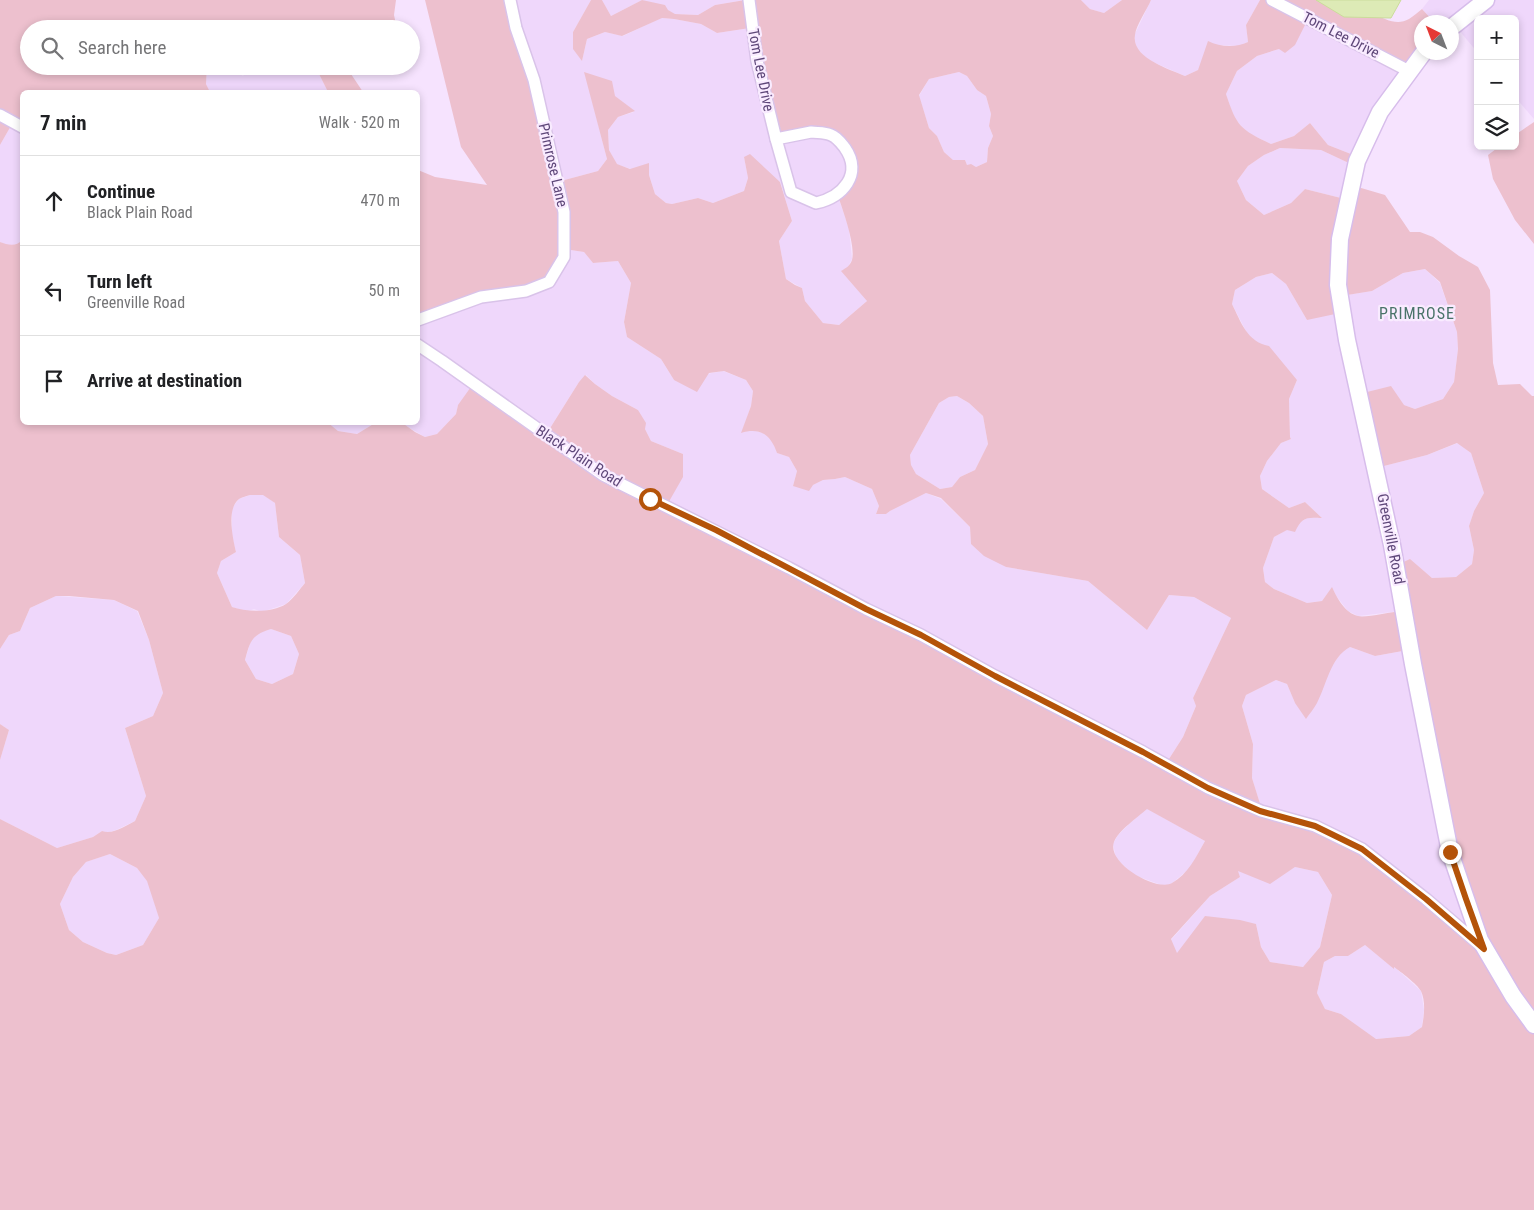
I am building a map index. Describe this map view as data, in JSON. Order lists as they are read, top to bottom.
{
  "streets": {
    "main road": ["Greenville Road"],
    "street": ["Tom Lee Drive", "Primrose Lane", "Black Plain Road"]
  },
  "crossings": [
    ["Tom Lee Drive", "Greenville Road"],
    ["Black Plain Road", "Greenville Road"]
  ],
  "districts": ["PRIMROSE"],
  "north": "top left",
  "page": {
    "map_buttons": ["+", "−"],
    "search": "Search here",
    "heading": ["7 min", "Walk · 520 m"],
    "list": [
      ["Continue", "Black Plain Road", "470 m"],
      ["Turn left", "Greenville Road", "50 m"],
      "Arrive at destination"
    ]
  }
}
